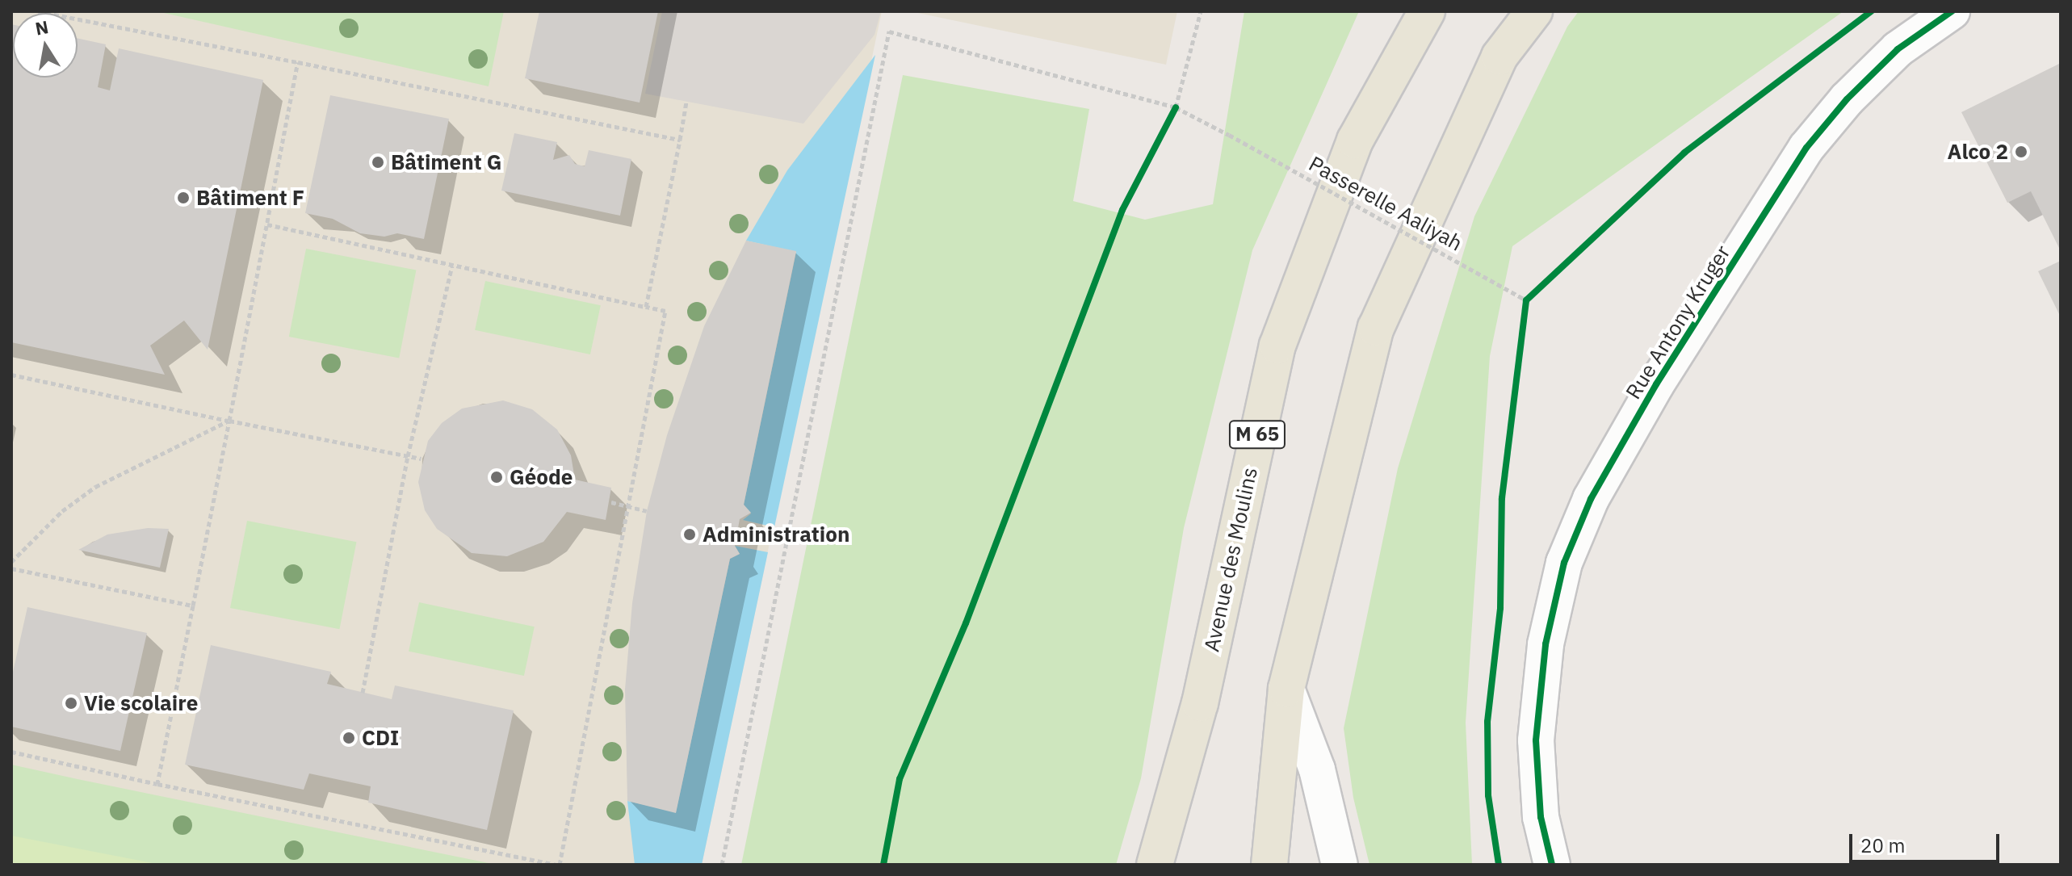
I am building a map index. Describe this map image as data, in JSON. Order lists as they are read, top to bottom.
{
  "streets": {
    "main road": ["M 65", "Avenue des Moulins"],
    "street": ["Rue Antony Kruger"],
    "path": ["Passerelle Aaliyah"]
  },
  "places": [
    "Alco 2",
    "Bâtiment G",
    "Bâtiment F",
    "Géode",
    "Administration",
    "Vie scolaire",
    "CDI"
  ],
  "scale_bar": "20 m",
  "north": "top"
}
